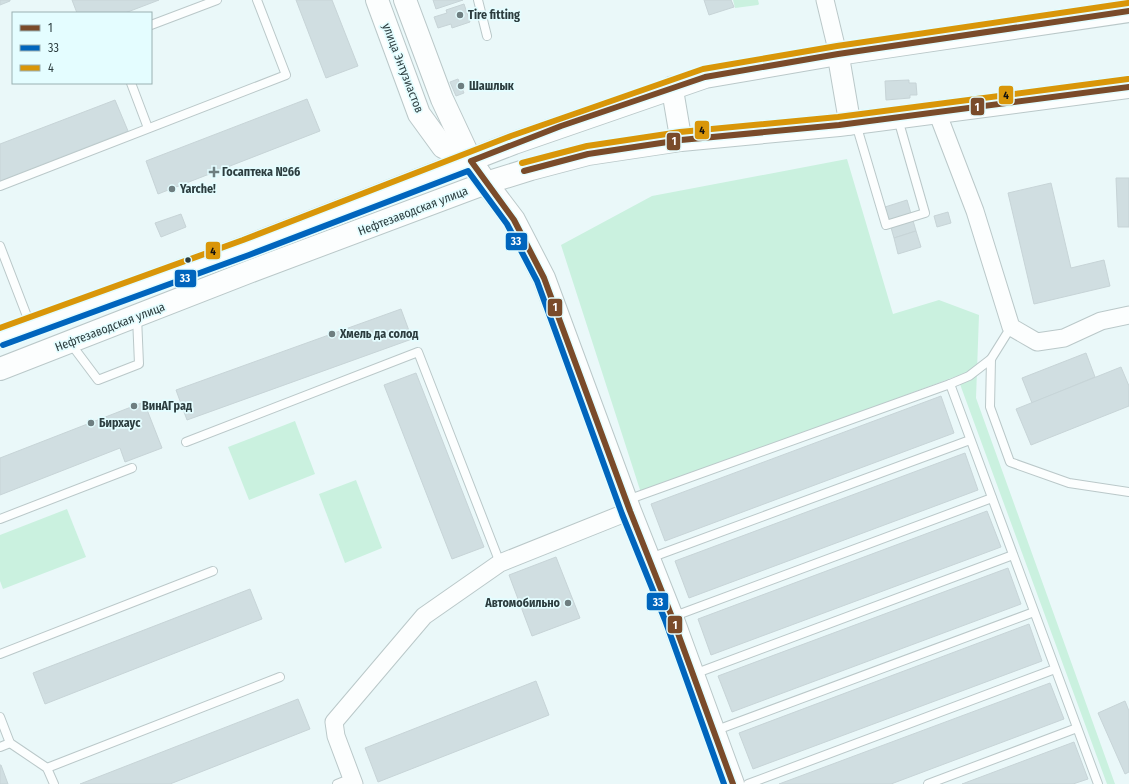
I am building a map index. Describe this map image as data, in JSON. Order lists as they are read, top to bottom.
{
  "streets": {
    "main road": ["улица Энтузиастов", "Нефтезаводская улица"]
  },
  "crossings": [
    ["улица Энтузиастов", "Нефтезаводская улица"]
  ],
  "places": {
    "other": [
      "Tire fitting",
      "Шашлык",
      "Yarche!",
      "Хмель да солод",
      "ВинАГрад",
      "Бирхаус",
      "Автомобильно"
    ],
    "health": ["Госаптека №66"]
  },
  "lines": ["transit line 4", "transit line 1", "transit line 33"],
  "legend": ["1", "33", "4"]
}
